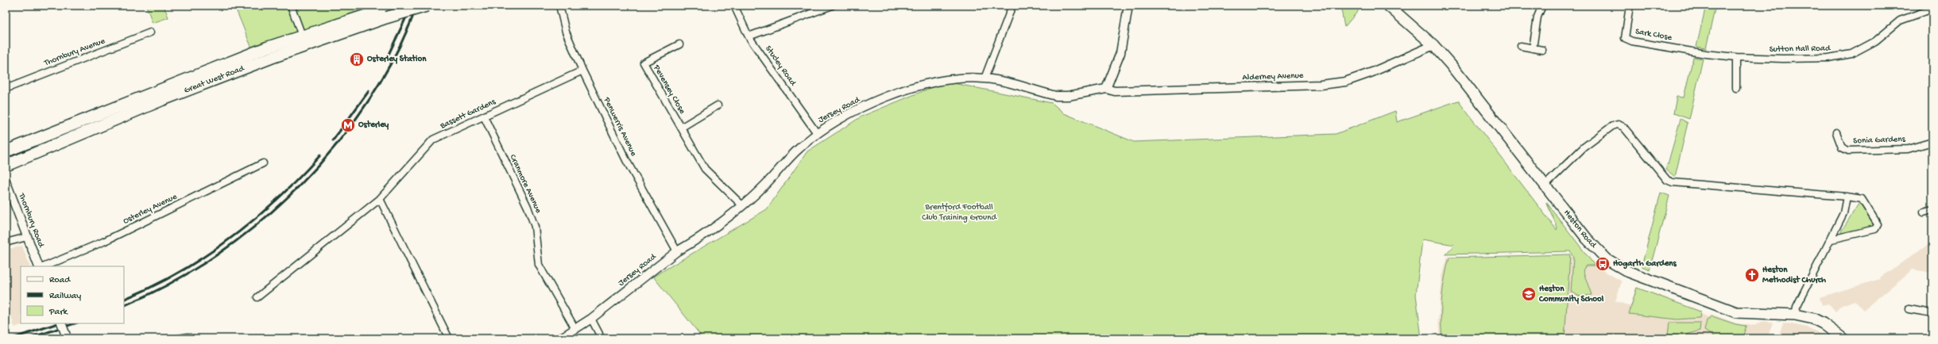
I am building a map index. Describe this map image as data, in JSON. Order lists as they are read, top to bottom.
{
  "streets": {
    "highway": ["Great West Road"],
    "main road": ["Heston Road"],
    "street": [
      "Sark Close",
      "Sutton Hall Road",
      "Thornbury Avenue",
      "Stucley Road",
      "Alderney Avenue",
      "Pevensey Close",
      "Jersey Road",
      "Bassett Gardens",
      "Penwerris Avenue",
      "Sonia Gardens",
      "Cranmore Avenue",
      "Osterley Avenue",
      "Thornbury Road"
    ]
  },
  "crossings": [
    ["Sark Close", "Sutton Hall Road"],
    ["Stucley Road", "Jersey Road"],
    ["Alderney Avenue", "Jersey Road"],
    ["Alderney Avenue", "Heston Road"],
    ["Pevensey Close", "Jersey Road"],
    ["Jersey Road", "Penwerris Avenue"],
    ["Jersey Road", "Cranmore Avenue"],
    ["Bassett Gardens", "Penwerris Avenue"],
    ["Bassett Gardens", "Cranmore Avenue"]
  ],
  "parks": ["Brentford Football Club Training Ground"],
  "places": {
    "building": ["Osterley Station"],
    "metro station": ["Osterley"],
    "bus stop": ["Hogarth Gardens"],
    "church": ["Heston Methodist Church"],
    "school or university": ["Heston Community School"]
  },
  "legend": ["Road", "Railway", "Park"]
}
